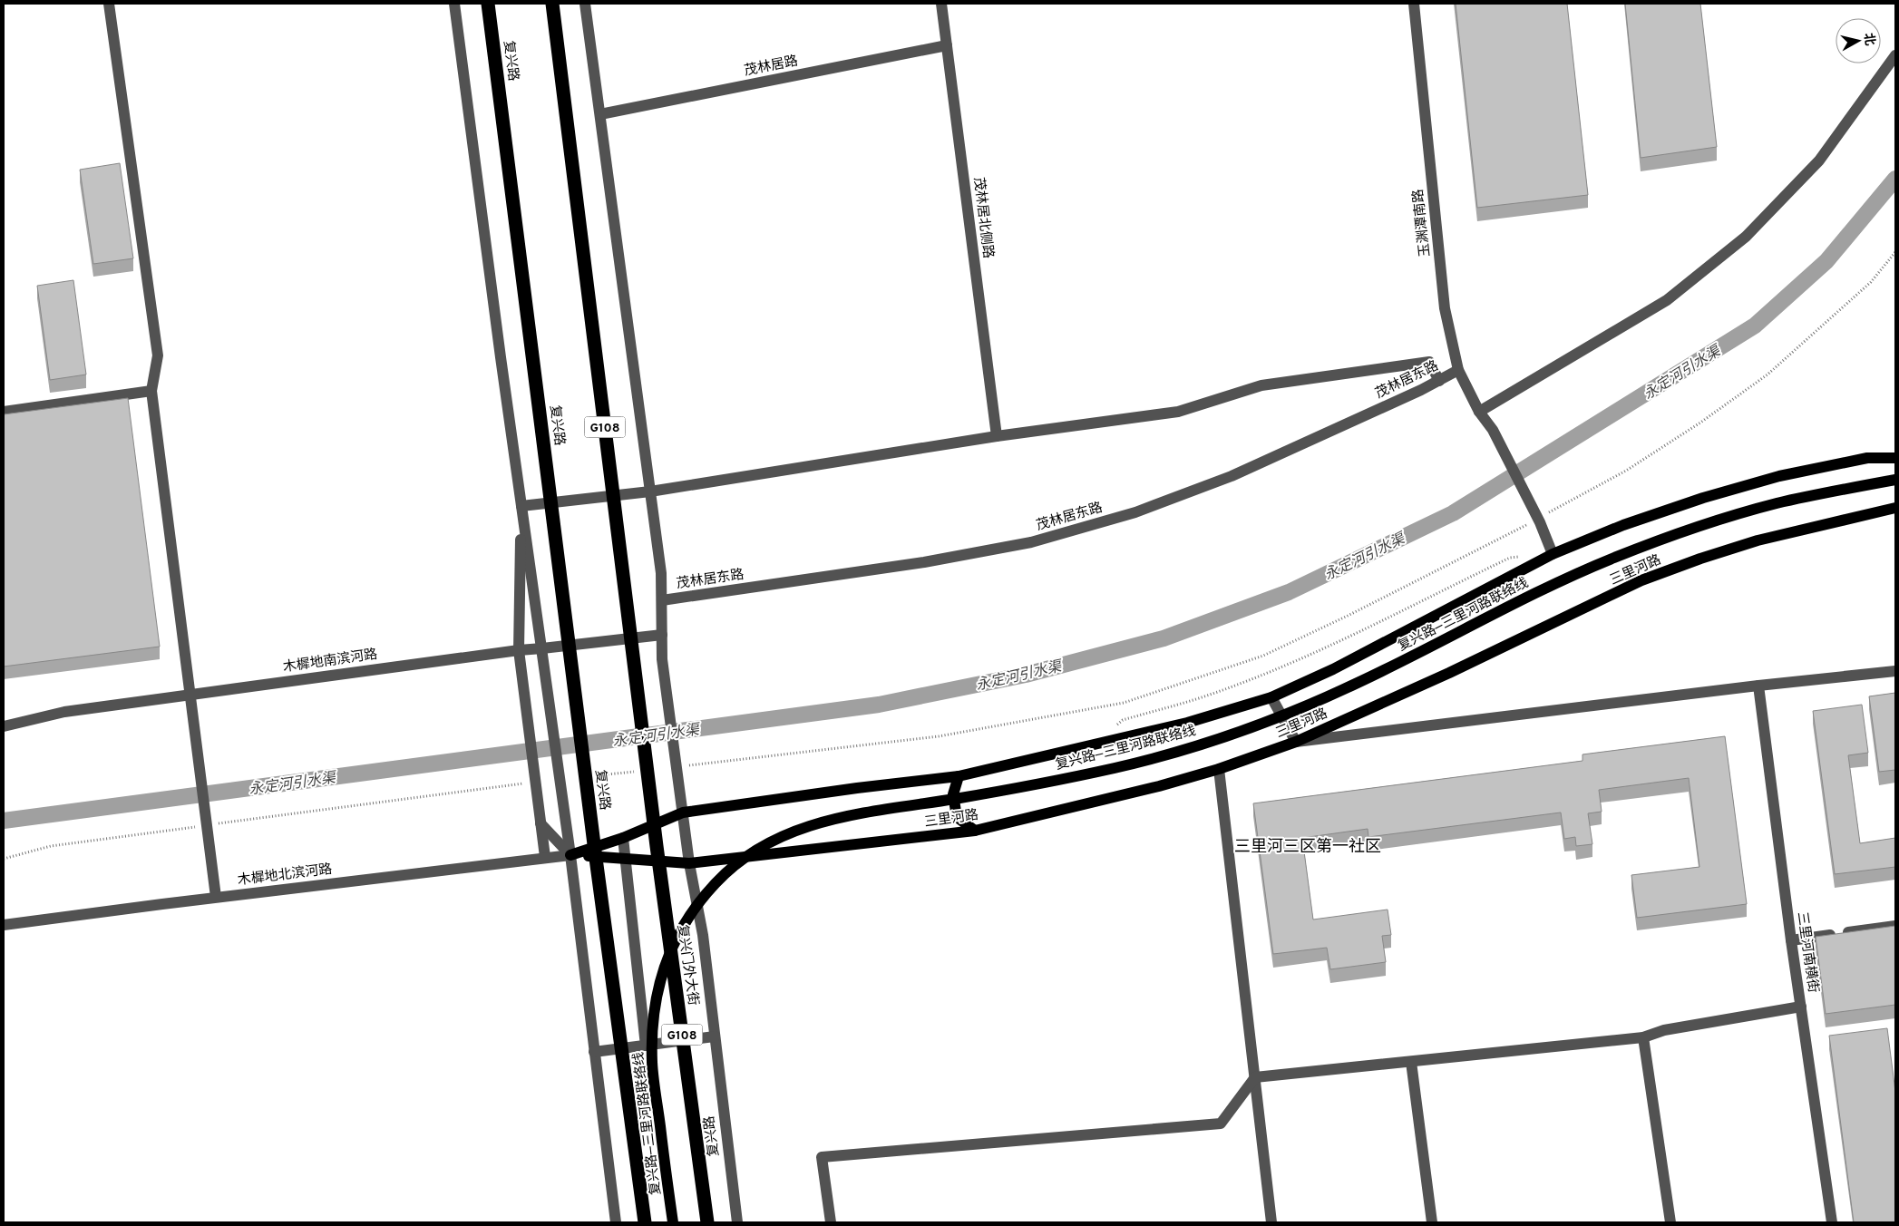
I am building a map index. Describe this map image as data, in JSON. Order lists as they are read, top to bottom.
{
  "streets": {
    "highway": ["复兴路", "G108", "复兴门外大街"],
    "main road": ["三里河路", "复兴路—三里河路联络线"],
    "street": [
      "茂林居路",
      "茂林居北侧路",
      "玉渊潭南路",
      "茂林居东路",
      "木樨地南滨河路",
      "木樨地北滨河路",
      "三里河南横街"
    ]
  },
  "crossings": [
    ["复兴路", "三里河路"],
    ["复兴路", "木樨地南滨河路"],
    ["茂林居路", "茂林居北侧路"],
    ["玉渊潭南路", "茂林居东路"],
    ["三里河路", "木樨地北滨河路"]
  ],
  "districts": ["三里河三区第一社区"],
  "water": ["永定河引水渠"],
  "north": "right"
}
